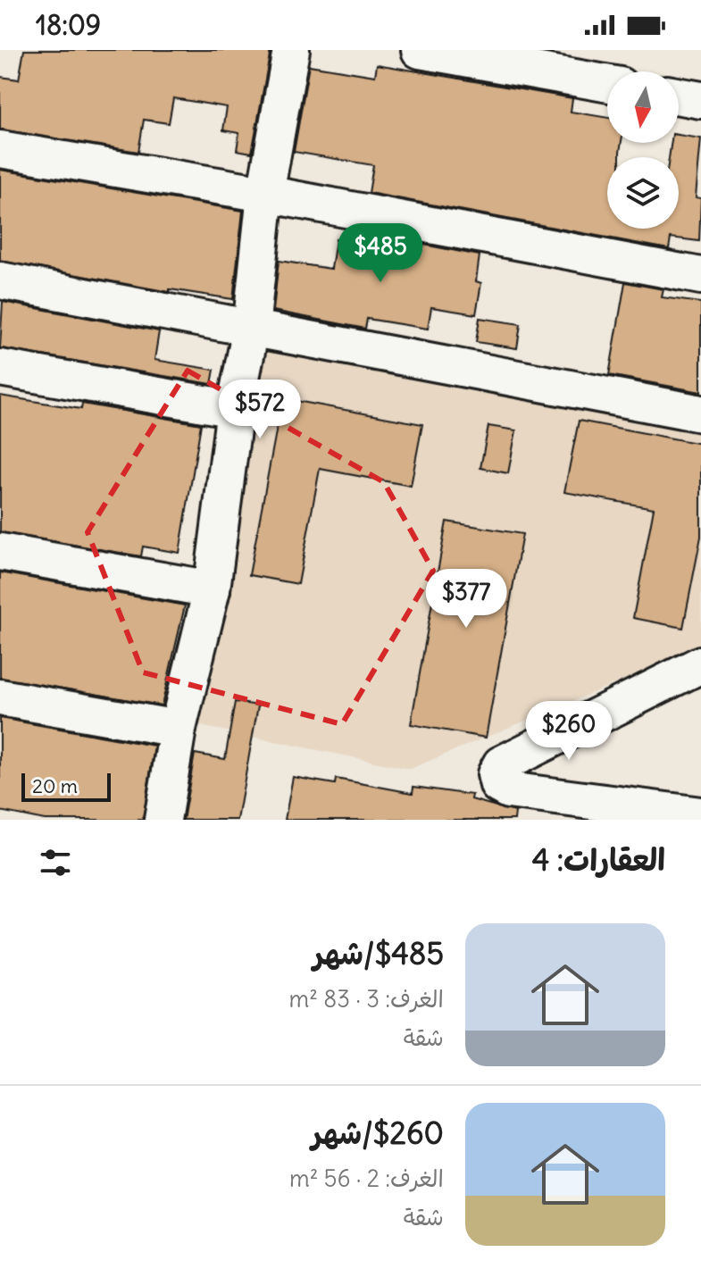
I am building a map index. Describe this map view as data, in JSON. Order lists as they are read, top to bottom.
{
  "scale_bar": "20 m",
  "north": "bottom",
  "page": {
    "status": "18:09",
    "price": [
      "$485",
      "$572",
      "$377",
      "$260"
    ],
    "scale": "20 m",
    "heading": "العقارات: 4",
    "list": [
      {
        "name": "$485/شهر",
        "note": "الغرف: 3 · 83 m² · شقة"
      },
      {
        "name": "$260/شهر",
        "note": "الغرف: 2 · 56 m² · شقة"
      }
    ]
  }
}
